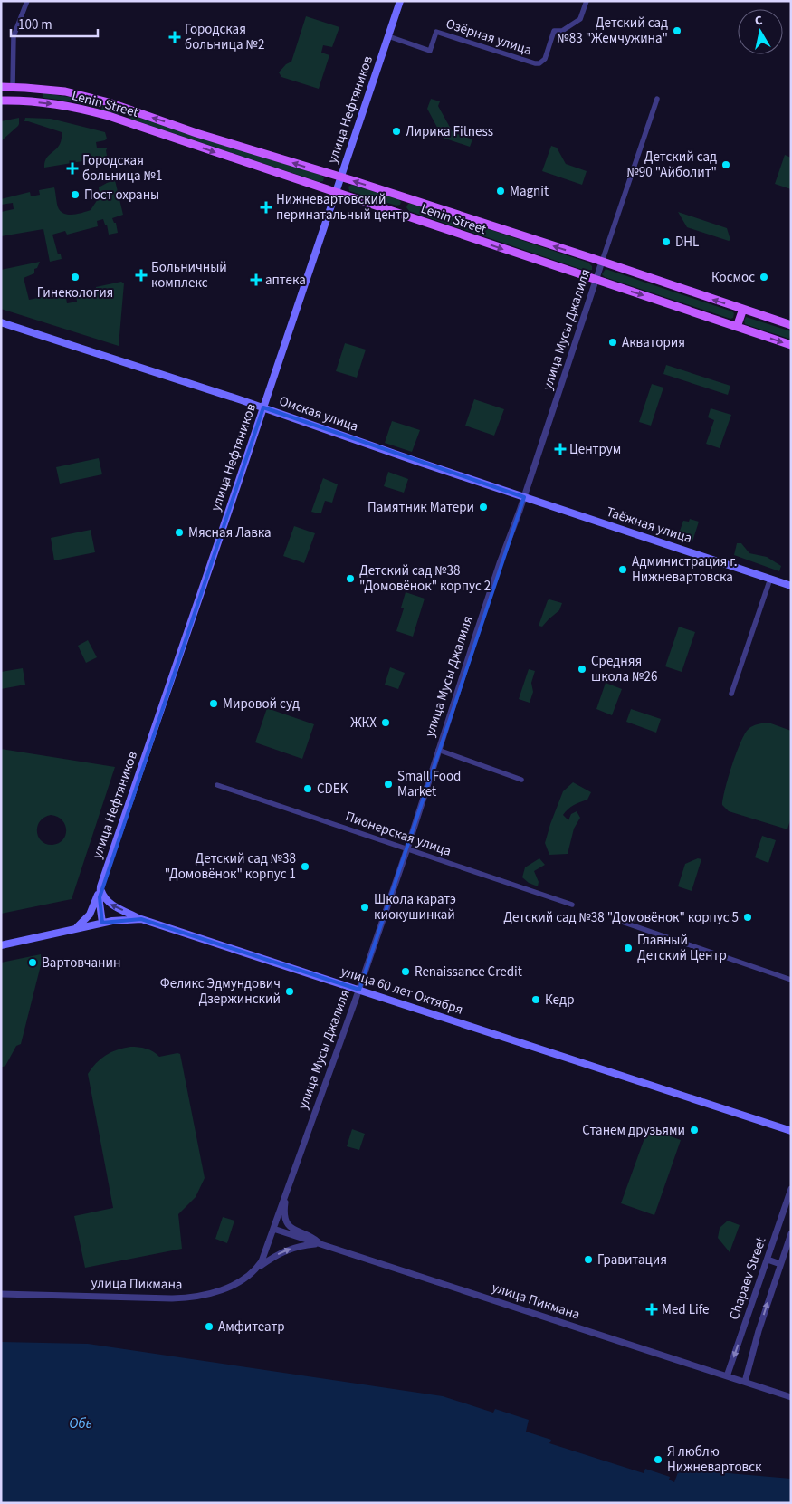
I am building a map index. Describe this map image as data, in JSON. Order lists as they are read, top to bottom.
{
  "streets": {
    "main road": [
      "Lenin Street",
      "улица Нефтяников",
      "Омская улица",
      "Таёжная улица",
      "улица 60 лет Октября"
    ],
    "street": [
      "Озёрная улица",
      "улица Мусы Джалиля",
      "Пионерская улица",
      "Chapaev Street",
      "улица Пикмана"
    ]
  },
  "crossings": [
    ["Озёрная улица", "улица Нефтяников"],
    ["Lenin Street", "улица Нефтяников"],
    ["Lenin Street", "улица Мусы Джалиля"],
    ["улица Нефтяников", "Омская улица"],
    ["улица Нефтяников", "улица 60 лет Октября"],
    ["улица Мусы Джалиля", "Омская улица"],
    ["улица Мусы Джалиля", "Таёжная улица"],
    ["улица Мусы Джалиля", "Пионерская улица"],
    ["улица Мусы Джалиля", "улица 60 лет Октября"],
    ["улица Мусы Джалиля", "улица Пикмана"],
    ["Омская улица", "Таёжная улица"],
    ["Chapaev Street", "улица Пикмана"]
  ],
  "water": ["Обь"],
  "places": {
    "other": [
      "Детский сад №83 \"Жемчужина\"",
      "Лирика Fitness",
      "Детский сад №90 \"Айболит\"",
      "Magnit",
      "Пост охраны",
      "DHL",
      "Гинекология",
      "Космос",
      "Акватория",
      "Памятник Матери",
      "Мясная Лавка",
      "Администрация г. Нижневартовска",
      "Детский сад №38 \"Домовёнок\" корпус 2",
      "Средняя школа №26",
      "Мировой суд",
      "ЖКХ",
      "Small Food Market",
      "CDEK",
      "Детский сад №38 \"Домовёнок\" корпус 1",
      "Школа каратэ киокушинкай",
      "Детский сад №38 \"Домовёнок\" корпус 5",
      "Главный Детский Центр",
      "Вартовчанин",
      "Renaissance Credit",
      "Феликс Эдмундович Дзержинский",
      "Кедр",
      "Станем друзьями",
      "Гравитация",
      "Амфитеатр",
      "Я люблю Нижневартовск"
    ],
    "health": [
      "Городская больница №2",
      "Городская больница №1",
      "Нижневартовский перинатальный центр",
      "Больничный комплекс",
      "аптека",
      "Центрум",
      "Med Life"
    ]
  },
  "scale_bar": "100 m",
  "north": "top"
}
